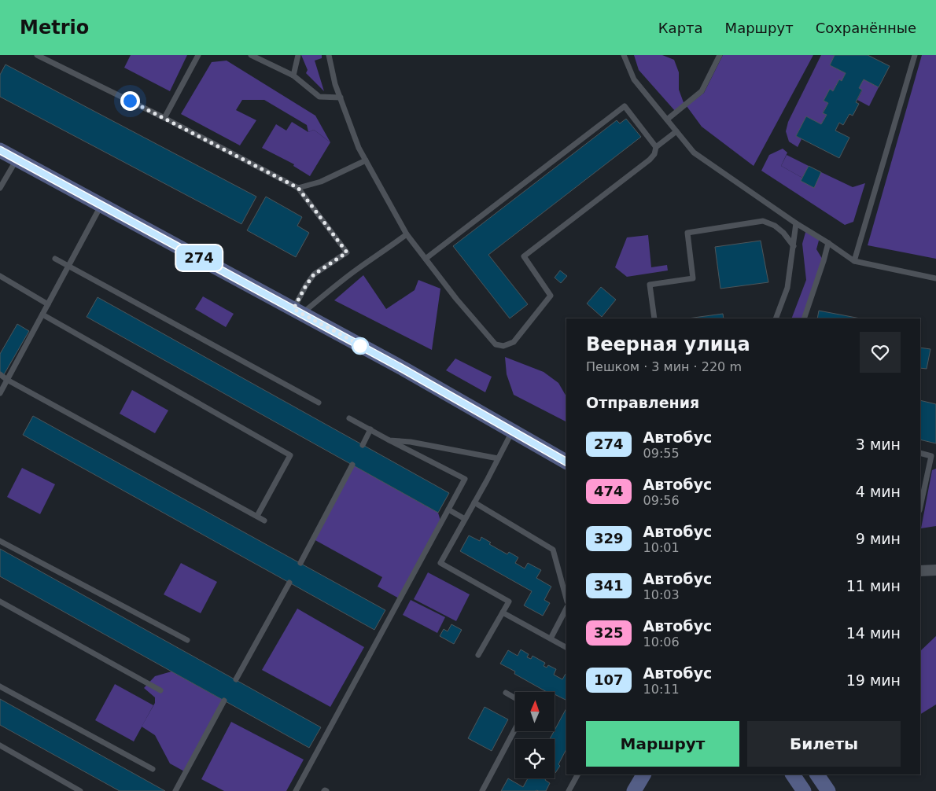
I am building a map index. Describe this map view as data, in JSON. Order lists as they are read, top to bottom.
{
  "lines": ["bus line 274"],
  "north": "top",
  "page": {
    "header": "Metrio",
    "nav": ["Карта", "Маршрут", "Сохранённые"],
    "on_map": "274",
    "heading": [
      ["Веерная улица", "Пешком · 3 мин · 220 m"],
      "Отправления"
    ],
    "list": [
      {
        "mark": "274",
        "name": "Автобус",
        "note": "09:55",
        "value": "3 мин"
      },
      {
        "mark": "474",
        "name": "Автобус",
        "note": "09:56",
        "value": "4 мин"
      },
      {
        "mark": "329",
        "name": "Автобус",
        "note": "10:01",
        "value": "9 мин"
      },
      {
        "mark": "341",
        "name": "Автобус",
        "note": "10:03",
        "value": "11 мин"
      },
      {
        "mark": "325",
        "name": "Автобус",
        "note": "10:06",
        "value": "14 мин"
      },
      {
        "mark": "107",
        "name": "Автобус",
        "note": "10:11",
        "value": "19 мин"
      }
    ],
    "buttons": ["Маршрут", "Билеты"]
  }
}
